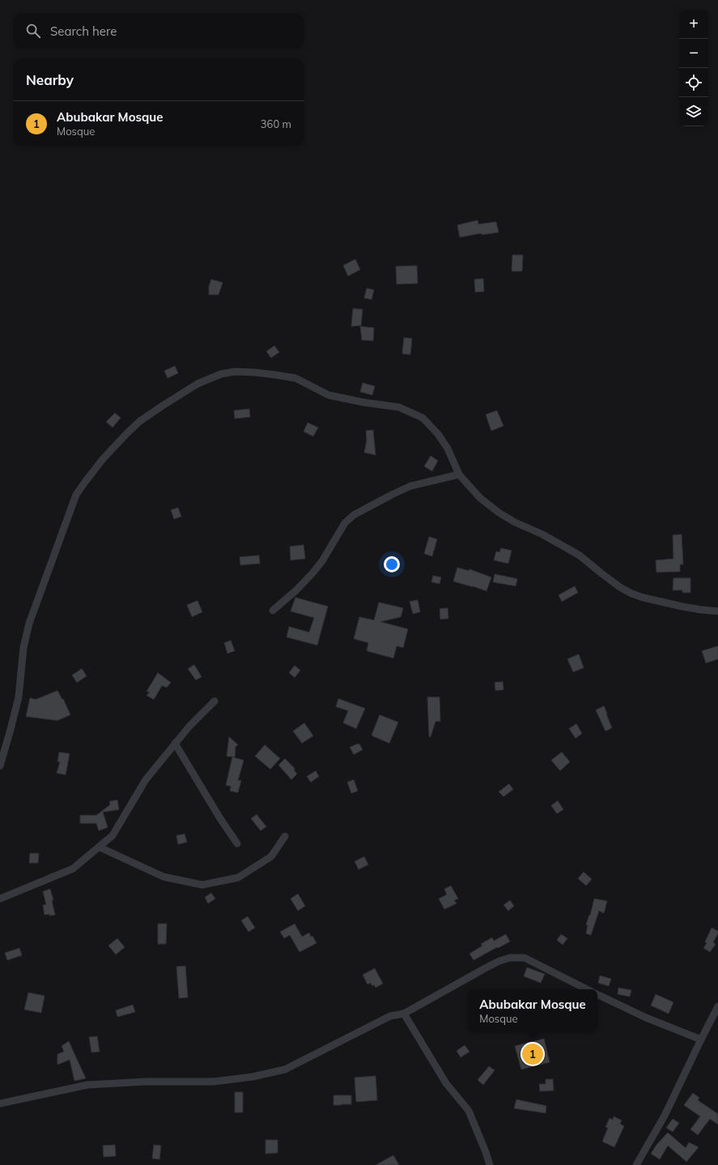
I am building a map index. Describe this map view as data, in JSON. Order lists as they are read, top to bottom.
{
  "page": {
    "map_buttons": ["+", "−"],
    "search": "Search here",
    "heading": "Nearby",
    "list": [
      {
        "mark": "1",
        "name": "Abubakar Mosque",
        "note": "Mosque",
        "value": "360 m"
      }
    ],
    "popup": ["Abubakar Mosque", "Mosque"],
    "pins": "1"
  }
}
